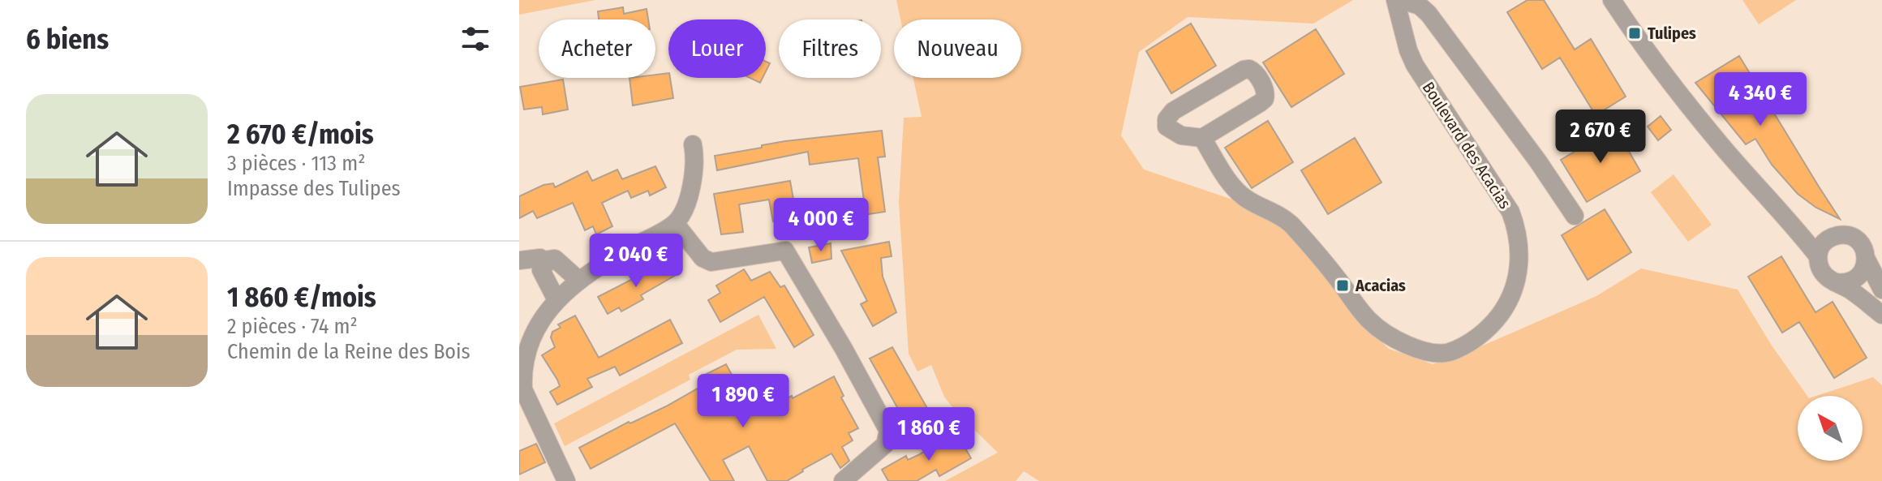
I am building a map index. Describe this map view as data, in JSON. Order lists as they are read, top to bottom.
{
  "streets": {
    "street": ["Boulevard des Acacias"]
  },
  "places": {
    "transit": ["Tulipes", "Acacias"]
  },
  "north": "top left",
  "page": {
    "heading": "6 biens",
    "chip": [
      "Acheter",
      "Louer",
      "Filtres",
      "Nouveau"
    ],
    "price": [
      "4 340 €",
      "2 670 €",
      "4 000 €",
      "2 040 €",
      "1 890 €",
      "1 860 €"
    ],
    "list": [
      {
        "name": "2 670 €/mois",
        "note": "3 pièces · 113 m² · Impasse des Tulipes"
      },
      {
        "name": "1 860 €/mois",
        "note": "2 pièces · 74 m² · Chemin de la Reine des Bois"
      }
    ]
  }
}
